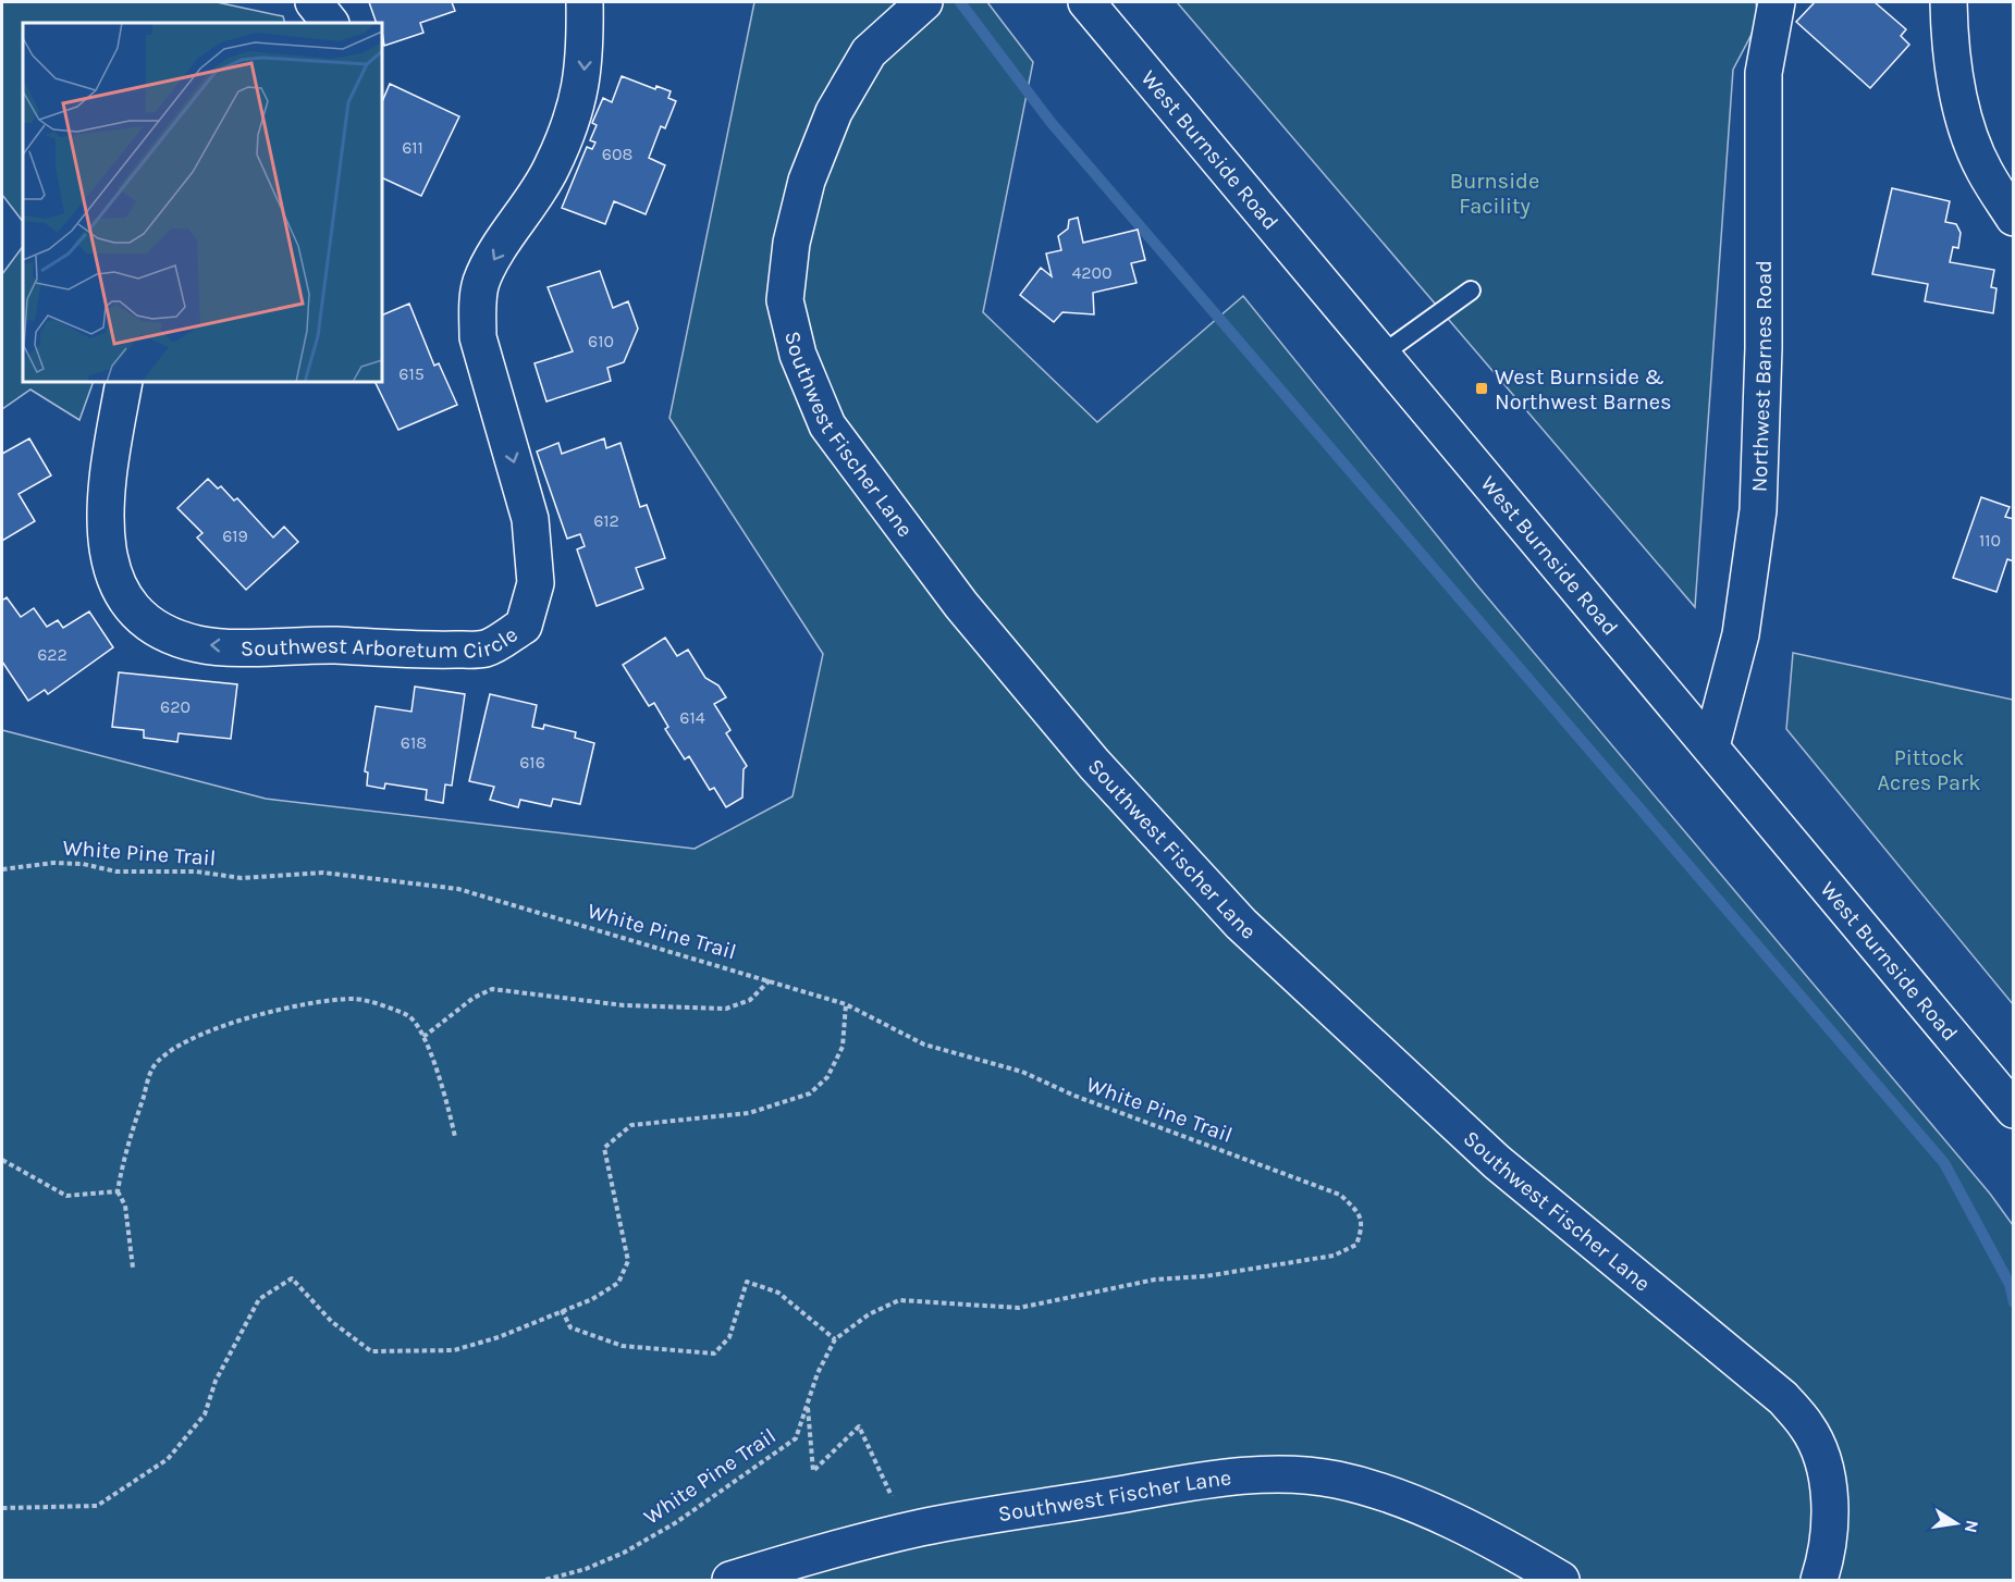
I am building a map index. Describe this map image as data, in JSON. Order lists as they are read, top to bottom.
{
  "streets": {
    "street": [
      "West Burnside Road",
      "Northwest Barnes Road",
      "Southwest Fischer Lane",
      "Southwest Arboretum Circle"
    ],
    "path": ["White Pine Trail"]
  },
  "crossings": [
    ["West Burnside Road", "Northwest Barnes Road"]
  ],
  "parks": ["Burnside Facility", "Pittock Acres Park"],
  "places": {
    "transit": ["West Burnside & Northwest Barnes"]
  },
  "house_numbers": [
    "611",
    "608",
    "4200",
    "610",
    "615",
    "612",
    "619",
    "110",
    "622",
    "620",
    "614",
    "618",
    "616"
  ],
  "north": "right"
}
